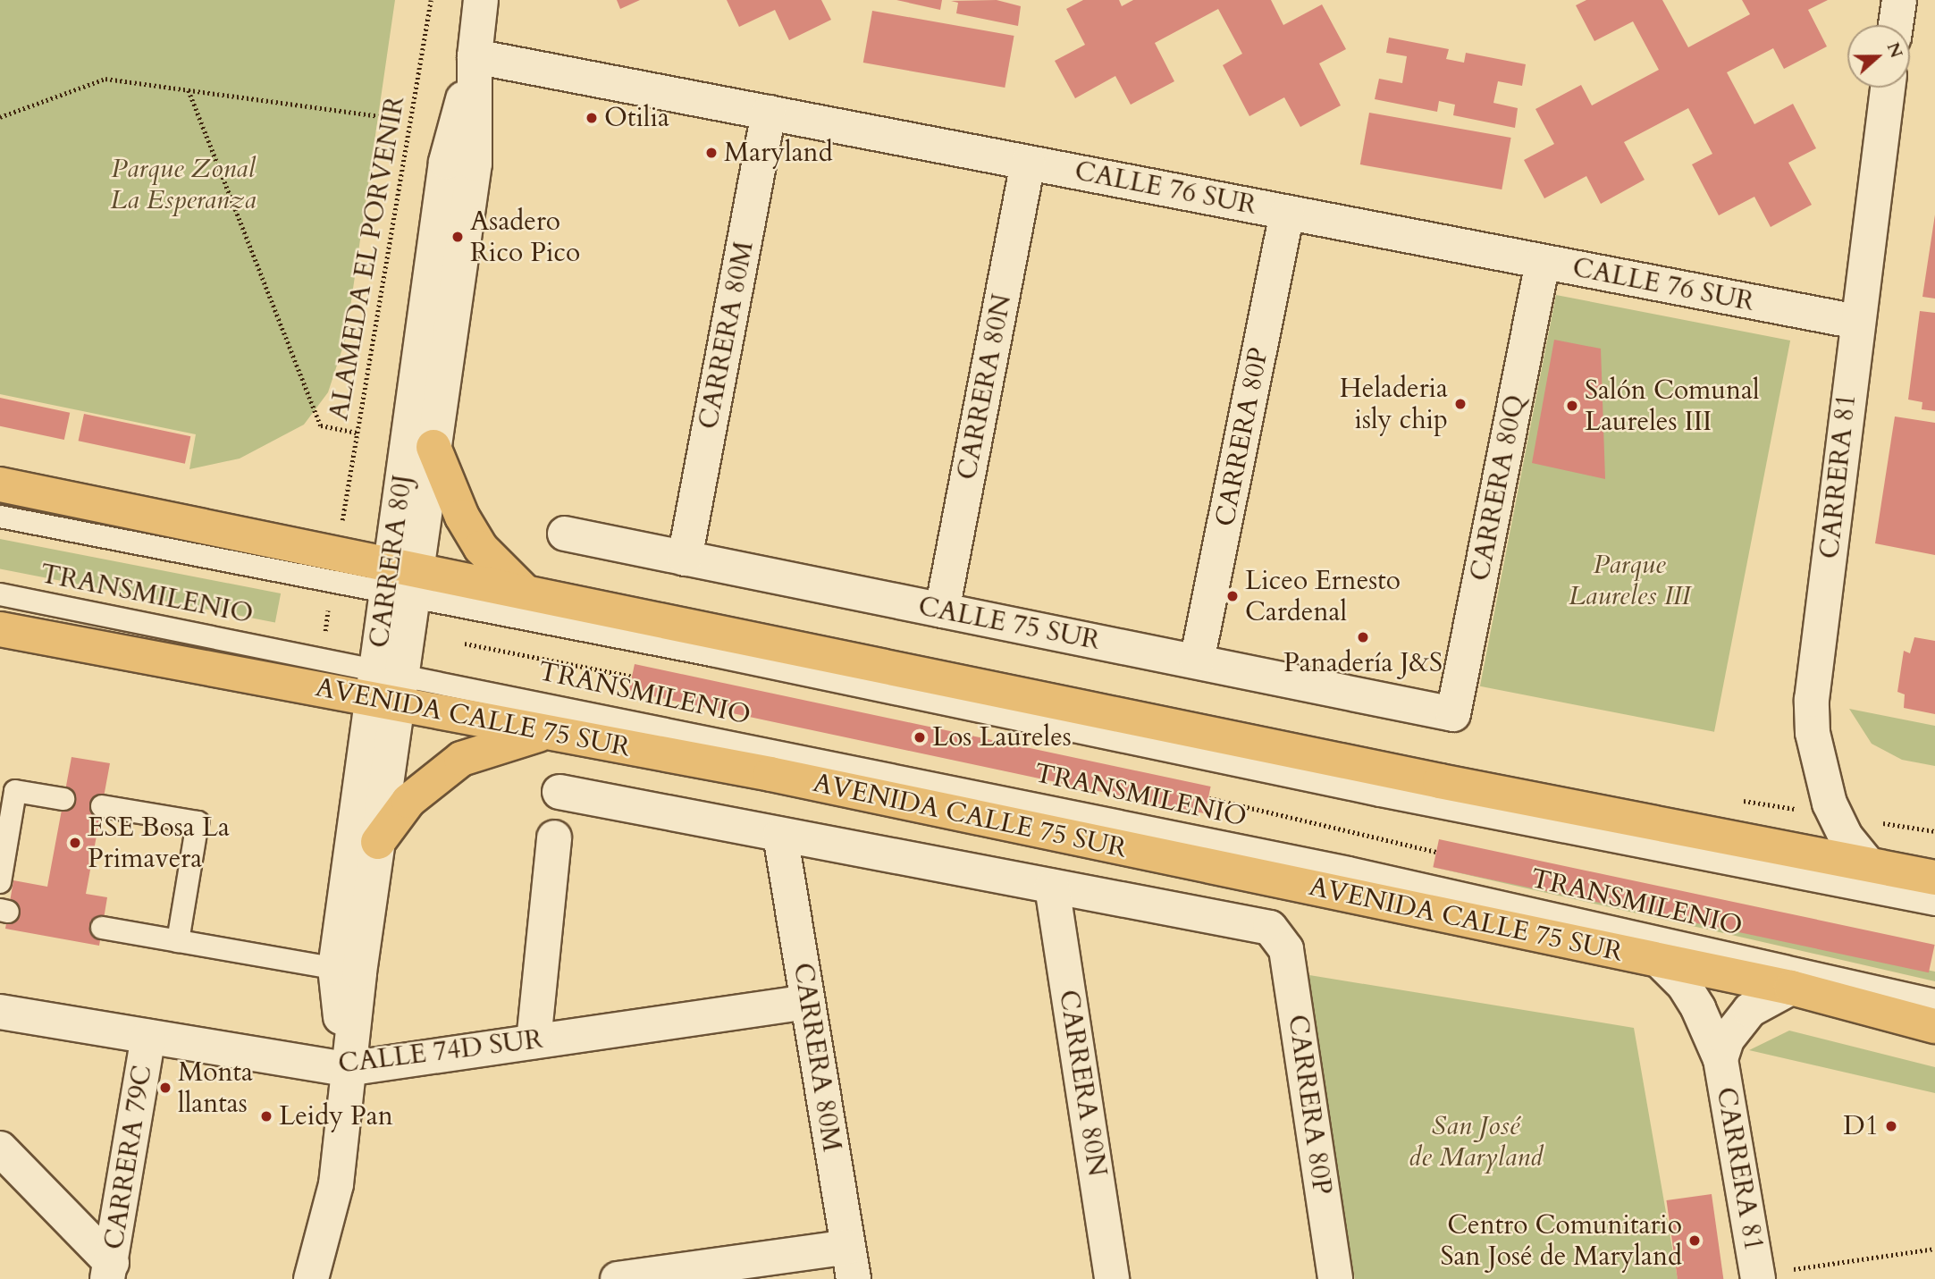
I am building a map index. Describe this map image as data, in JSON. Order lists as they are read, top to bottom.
{
  "streets": {
    "main road": ["AVENIDA CALLE 75 SUR"],
    "street": [
      "CALLE 76 SUR",
      "CARRERA 80M",
      "CARRERA 80N",
      "CARRERA 80P",
      "CARRERA 81",
      "CARRERA 80Q",
      "CARRERA 80J",
      "CALLE 75 SUR",
      "CALLE 74D SUR",
      "CARRERA 79C"
    ],
    "lane": ["TRANSMILENIO"],
    "path": ["ALAMEDA EL PORVENIR"]
  },
  "crossings": [
    ["CALLE 76 SUR", "CARRERA 80M"],
    ["CALLE 76 SUR", "CARRERA 80N"],
    ["CALLE 76 SUR", "CARRERA 80P"],
    ["CALLE 76 SUR", "CARRERA 81"],
    ["CALLE 76 SUR", "CARRERA 80Q"],
    ["CALLE 76 SUR", "CARRERA 80J"],
    ["CARRERA 80M", "CALLE 75 SUR"],
    ["CARRERA 80M", "CALLE 74D SUR"],
    ["CARRERA 80N", "CARRERA 80P"],
    ["CARRERA 80N", "CALLE 75 SUR"],
    ["CARRERA 80P", "CALLE 75 SUR"],
    ["CARRERA 81", "AVENIDA CALLE 75 SUR"],
    ["CARRERA 80Q", "CALLE 75 SUR"],
    ["CARRERA 80J", "TRANSMILENIO"],
    ["CARRERA 80J", "AVENIDA CALLE 75 SUR"],
    ["CARRERA 80J", "CALLE 74D SUR"],
    ["TRANSMILENIO", "AVENIDA CALLE 75 SUR"],
    ["CALLE 74D SUR", "CARRERA 79C"]
  ],
  "parks": ["Parque Zonal La Esperanza", "Parque Laureles III", "San José de Maryland"],
  "places": [
    "Otilia",
    "Maryland",
    "Asadero Rico Pico",
    "Heladeria isly chip",
    "Salón Comunal Laureles III",
    "Liceo Ernesto Cardenal",
    "Panadería J&S",
    "Los Laureles",
    "ESE Bosa La Primavera",
    "Monta llantas",
    "Leidy Pan",
    "D1",
    "Centro Comunitario San José de Maryland"
  ],
  "north": "right"
}
